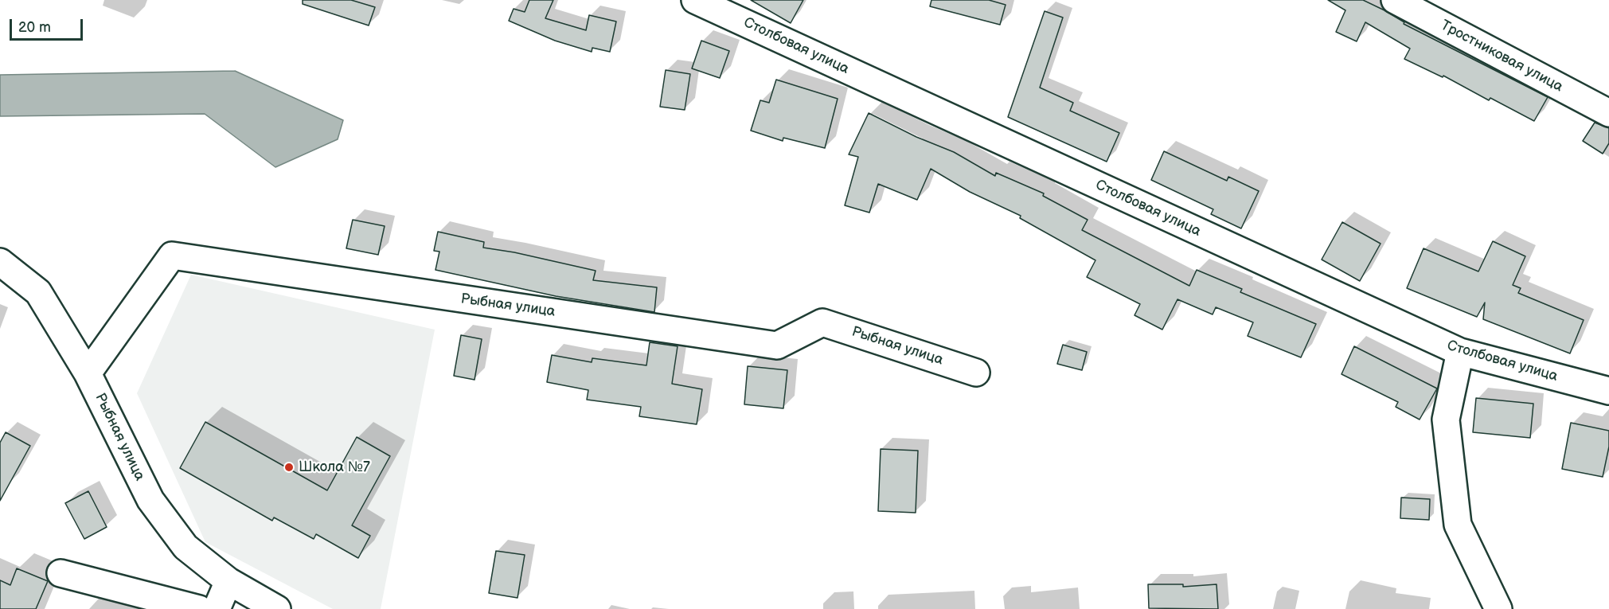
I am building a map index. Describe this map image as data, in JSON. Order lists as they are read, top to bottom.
{
  "streets": {
    "street": ["Столбовая улица", "Тростниковая улица", "Рыбная улица"]
  },
  "places": ["Школа №7"],
  "scale_bar": "20 m"
}
